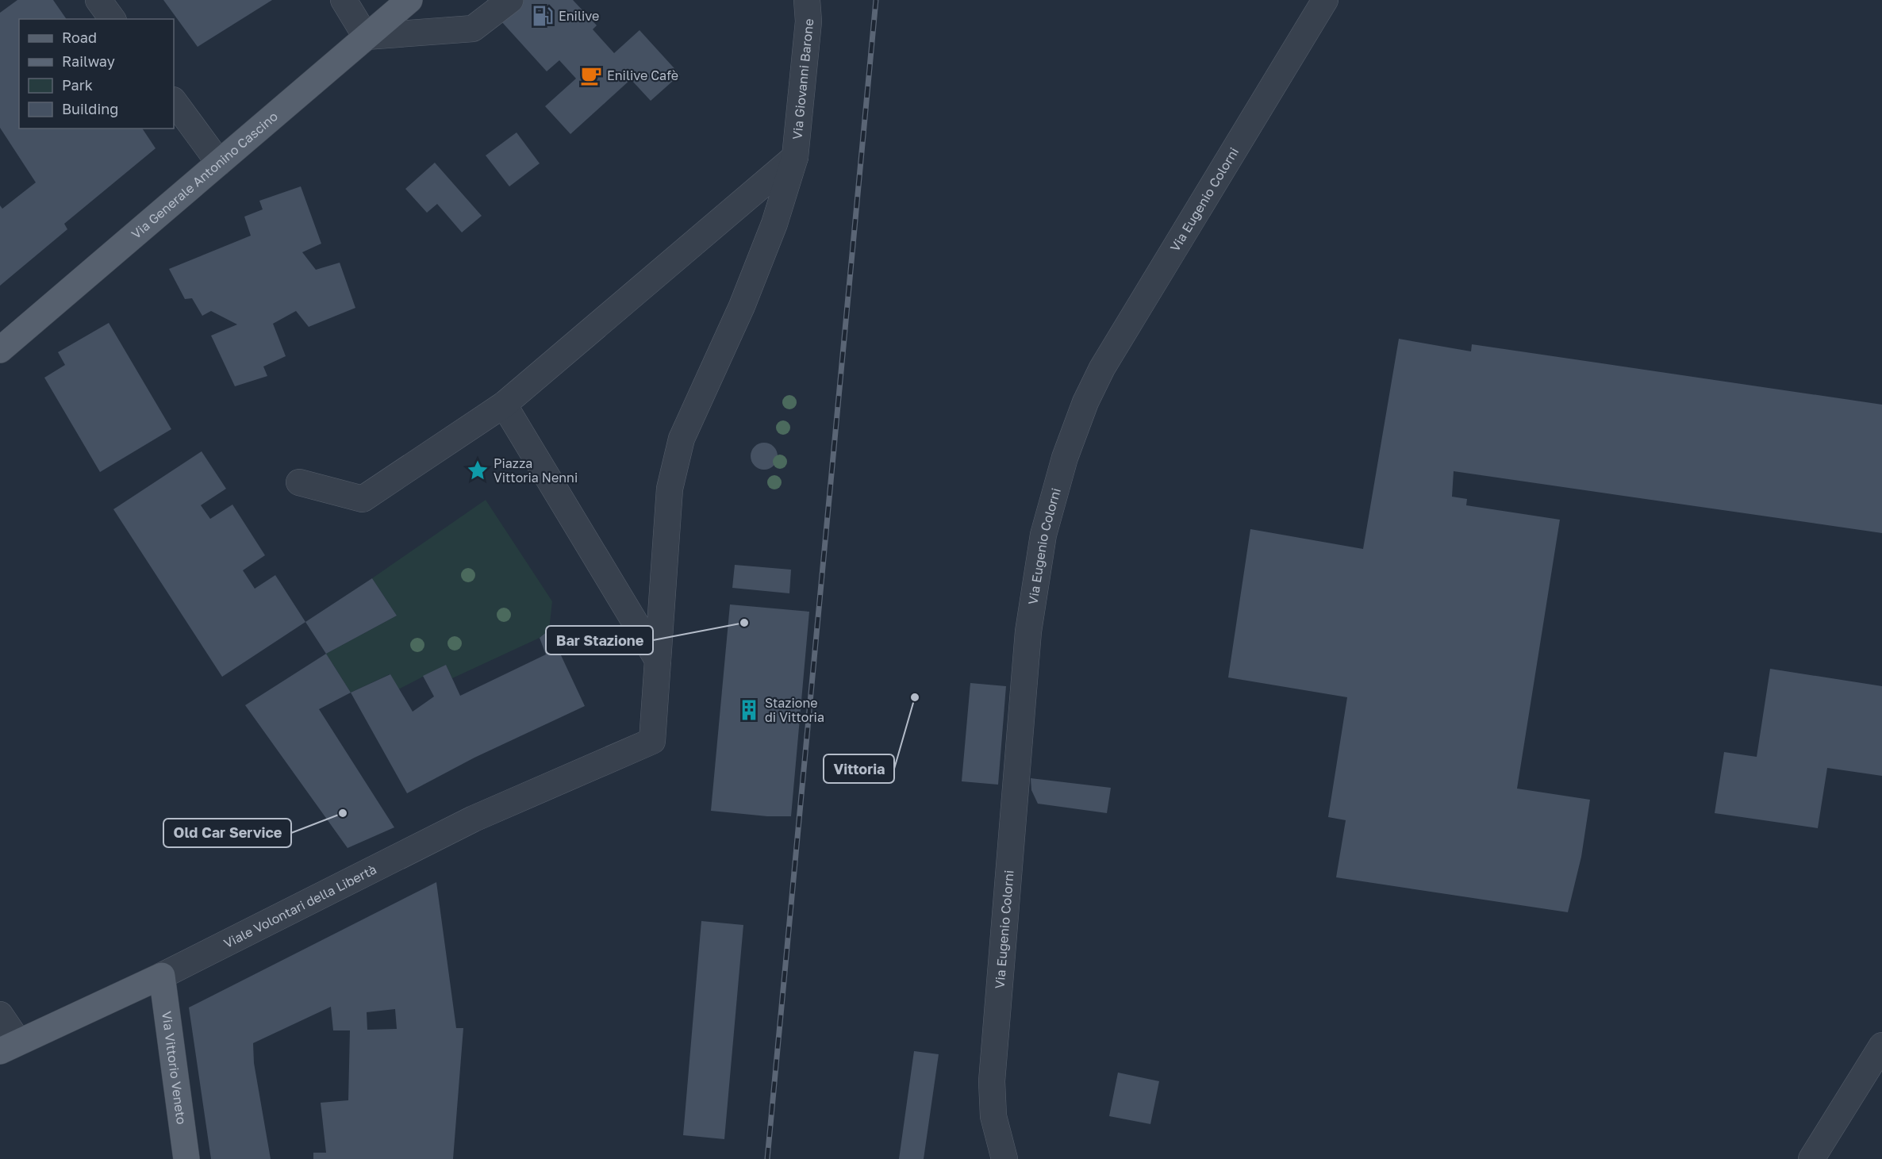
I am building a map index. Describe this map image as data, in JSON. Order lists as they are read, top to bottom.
{
  "streets": {
    "main road": ["Via Generale Antonino Cascino", "Viale Volontari della Libertà", "Via Vittorio Veneto"],
    "street": ["Via Giovanni Barone", "Via Eugenio Colorni"]
  },
  "crossings": [
    ["Via Giovanni Barone", "Viale Volontari della Libertà"],
    ["Viale Volontari della Libertà", "Via Vittorio Veneto"]
  ],
  "places": {
    "fuel station": ["Enilive"],
    "cafe": ["Enilive Cafè"],
    "place": ["Piazza Vittoria Nenni"],
    "other": ["Bar Stazione", "Vittoria", "Old Car Service"],
    "building": ["Stazione di Vittoria"]
  },
  "legend": [
    "Road",
    "Railway",
    "Park",
    "Building"
  ]
}
